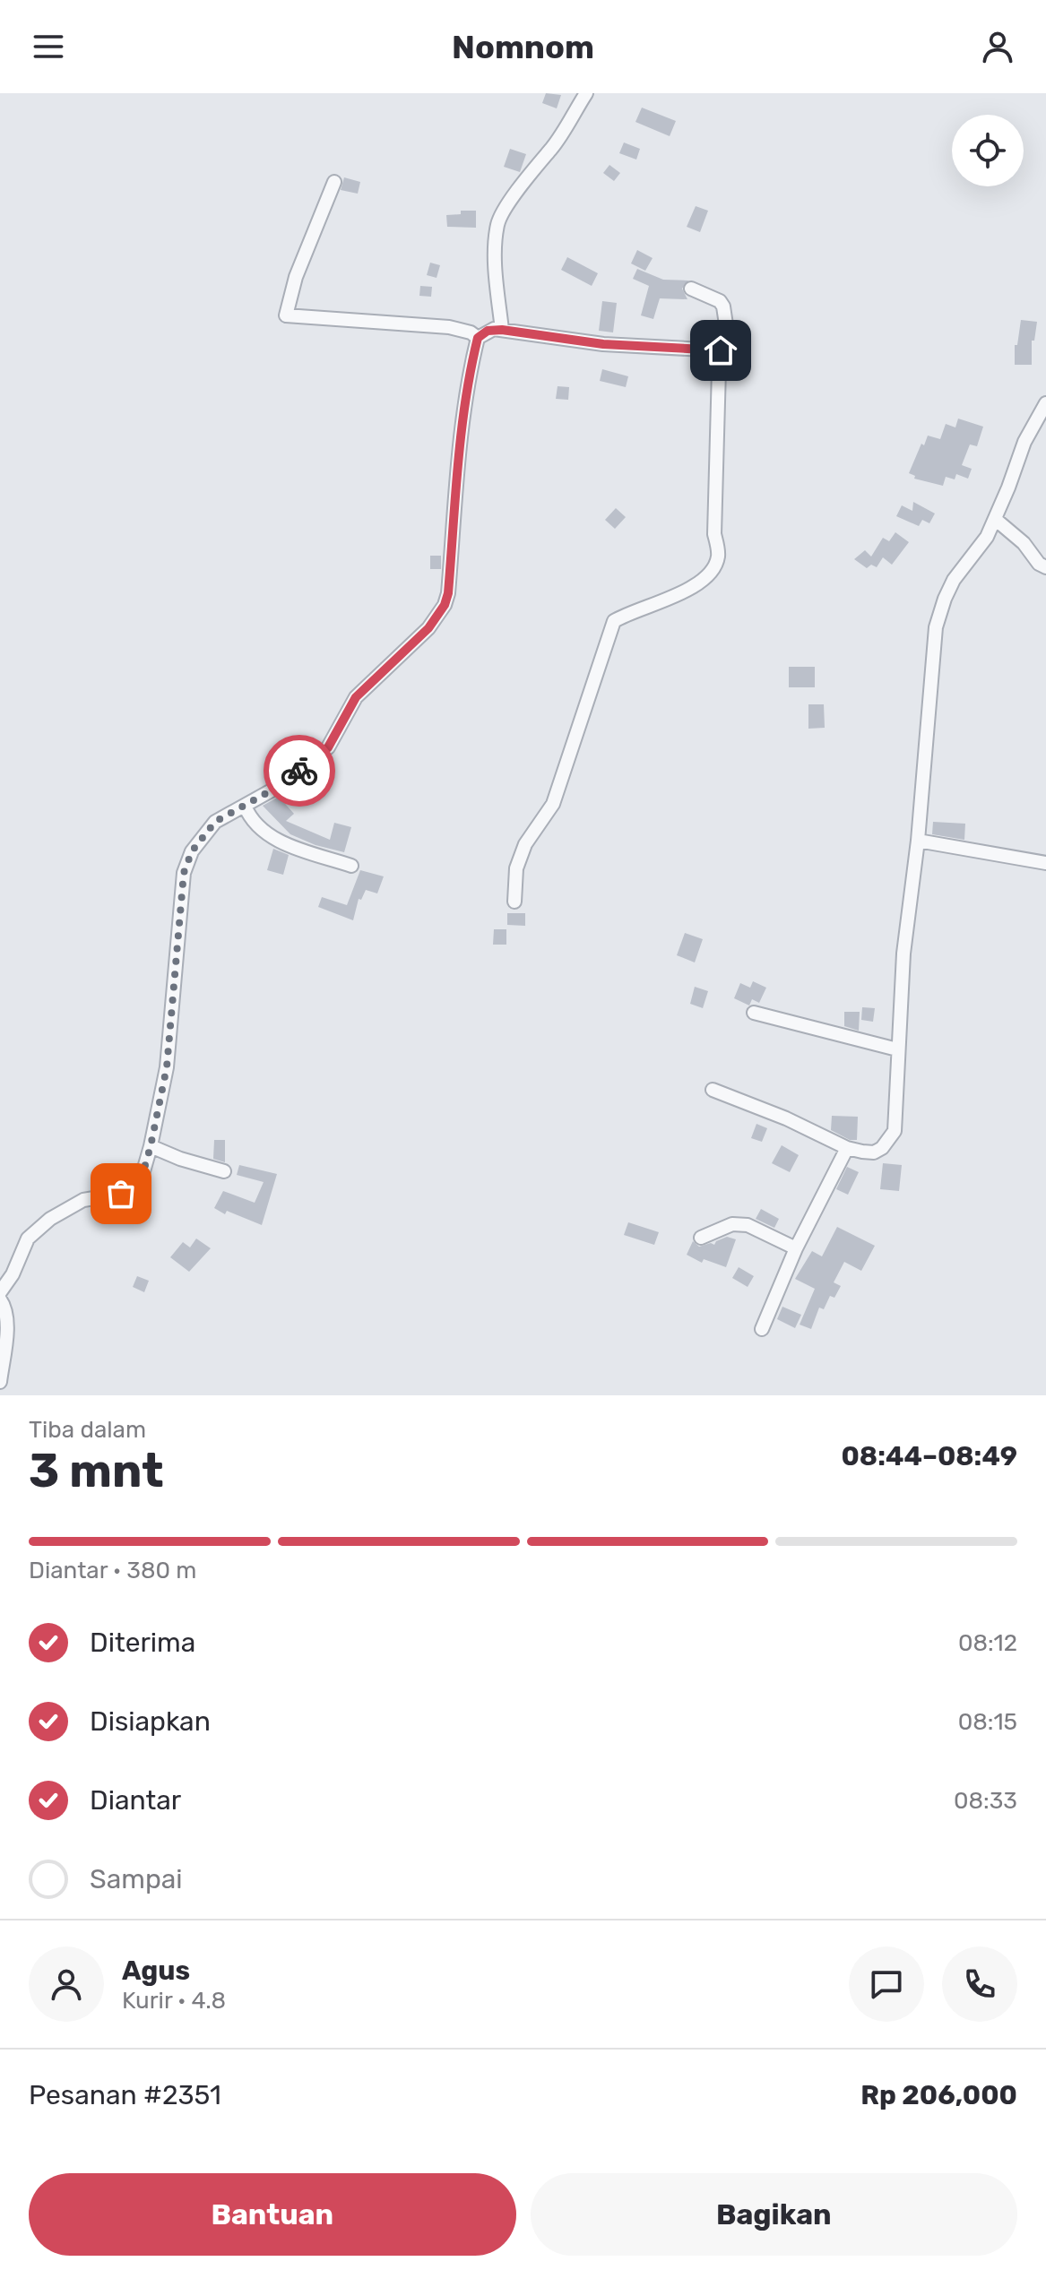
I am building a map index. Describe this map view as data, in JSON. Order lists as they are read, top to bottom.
{
  "page": {
    "header": "Nomnom",
    "heading": ["3 mnt", "Tiba dalam", "08:44–08:49"],
    "panel": [
      "Agus",
      "Kurir · 4.8",
      "Pesanan #2351",
      "Rp 206,000"
    ],
    "bar": "Diantar · 380 m",
    "list": [
      ["Diterima", "08:12"],
      ["Disiapkan", "08:15"],
      ["Diantar", "08:33"],
      "Sampai"
    ],
    "buttons": ["Bantuan", "Bagikan"]
  }
}
